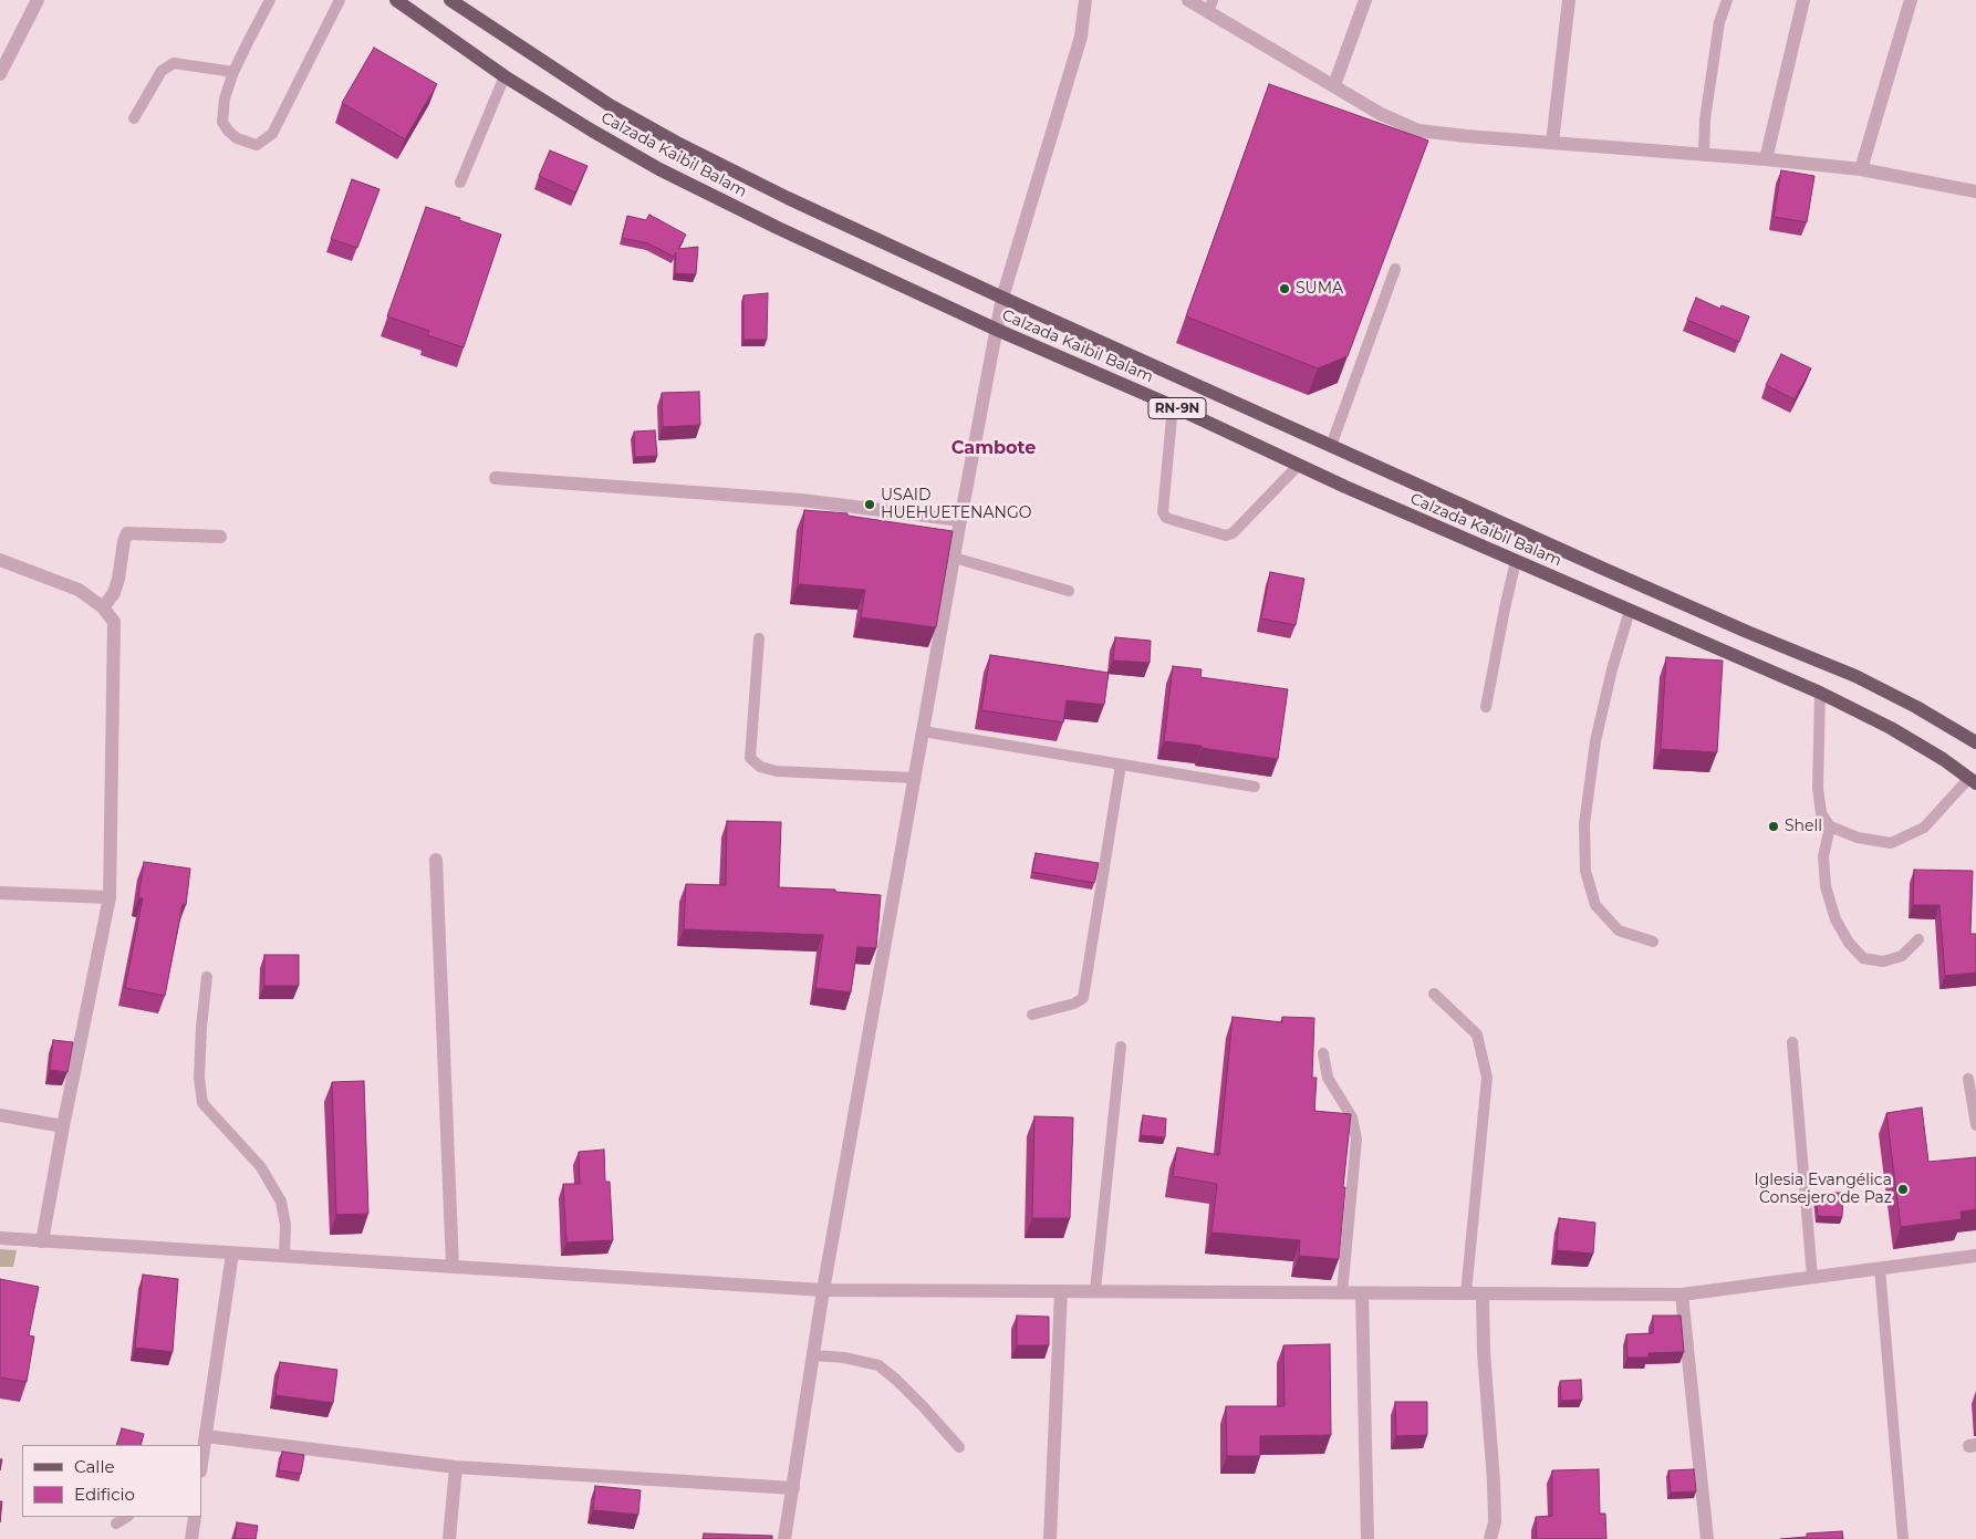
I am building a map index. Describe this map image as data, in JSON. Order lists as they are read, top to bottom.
{
  "streets": {
    "main road": ["Calzada Kaibil Balam", "RN-9N"]
  },
  "districts": ["Cambote"],
  "places": [
    "SUMA",
    "USAID HUEHUETENANGO",
    "Shell",
    "Iglesia Evangélica Consejero de Paz"
  ],
  "legend": ["Calle", "Edificio"]
}
